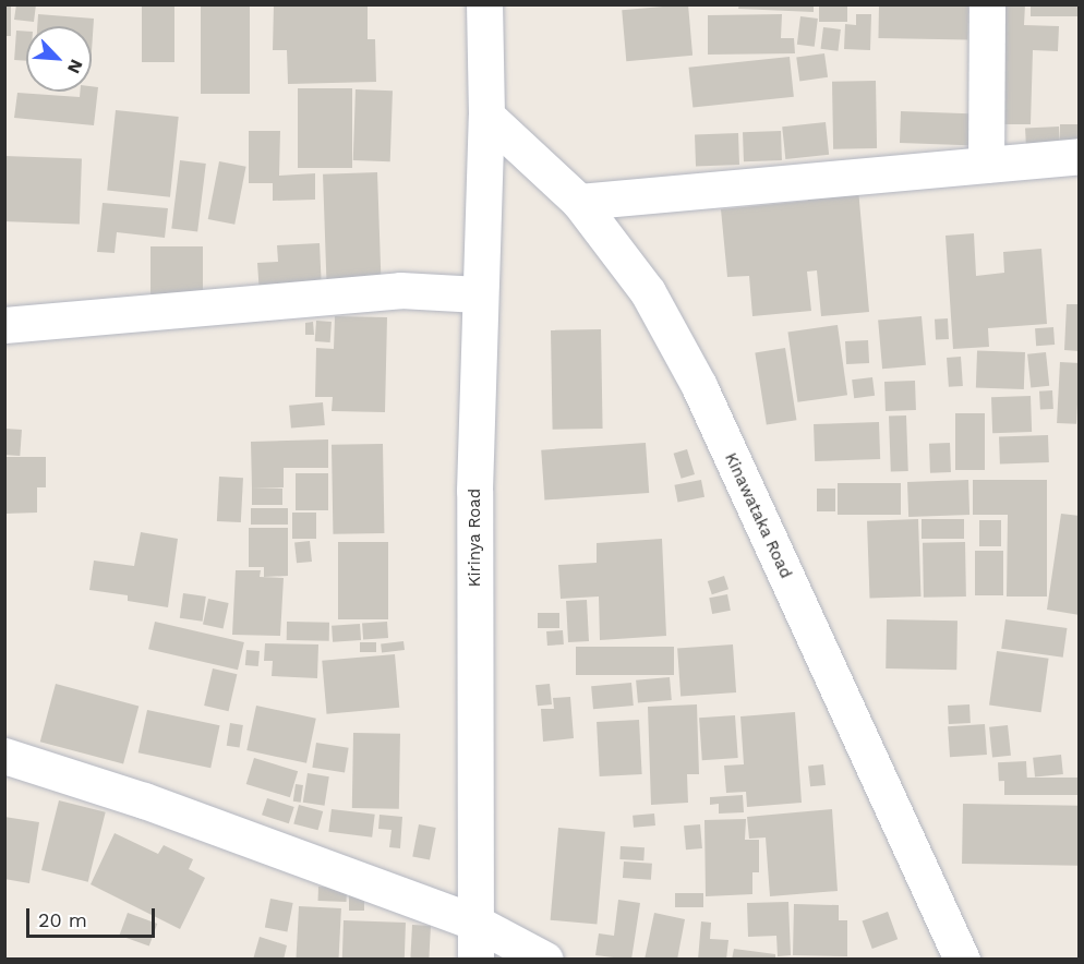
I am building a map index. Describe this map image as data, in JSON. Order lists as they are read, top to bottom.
{
  "streets": {
    "street": ["Kinawataka Road", "Kirinya Road"]
  },
  "crossings": [
    ["Kinawataka Road", "Kirinya Road"]
  ],
  "scale_bar": "20 m",
  "north": "bottom right"
}
